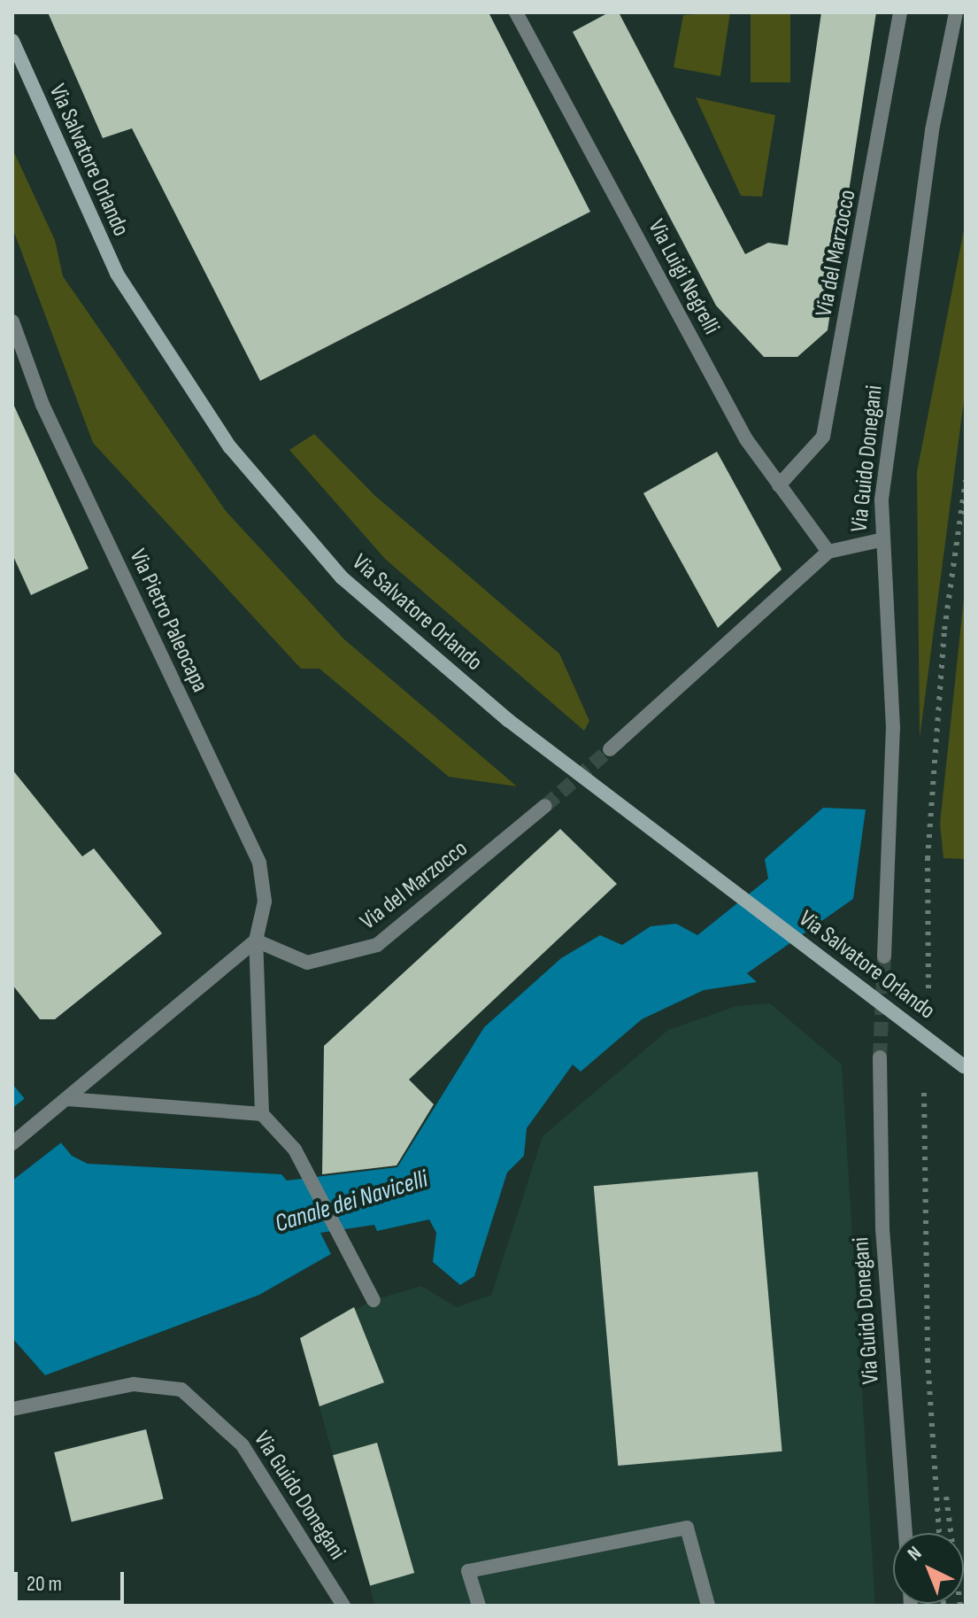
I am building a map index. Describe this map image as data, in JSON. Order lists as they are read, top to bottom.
{
  "streets": {
    "main road": ["Via Salvatore Orlando"],
    "street": [
      "Via del Marzocco",
      "Via Luigi Negrelli",
      "Via Guido Donegani",
      "Via Pietro Paleocapa"
    ]
  },
  "crossings": [
    ["Via del Marzocco", "Via Luigi Negrelli"],
    ["Via del Marzocco", "Via Pietro Paleocapa"]
  ],
  "water": ["Canale dei Navicelli"],
  "scale_bar": "20 m",
  "north": "top left"
}
